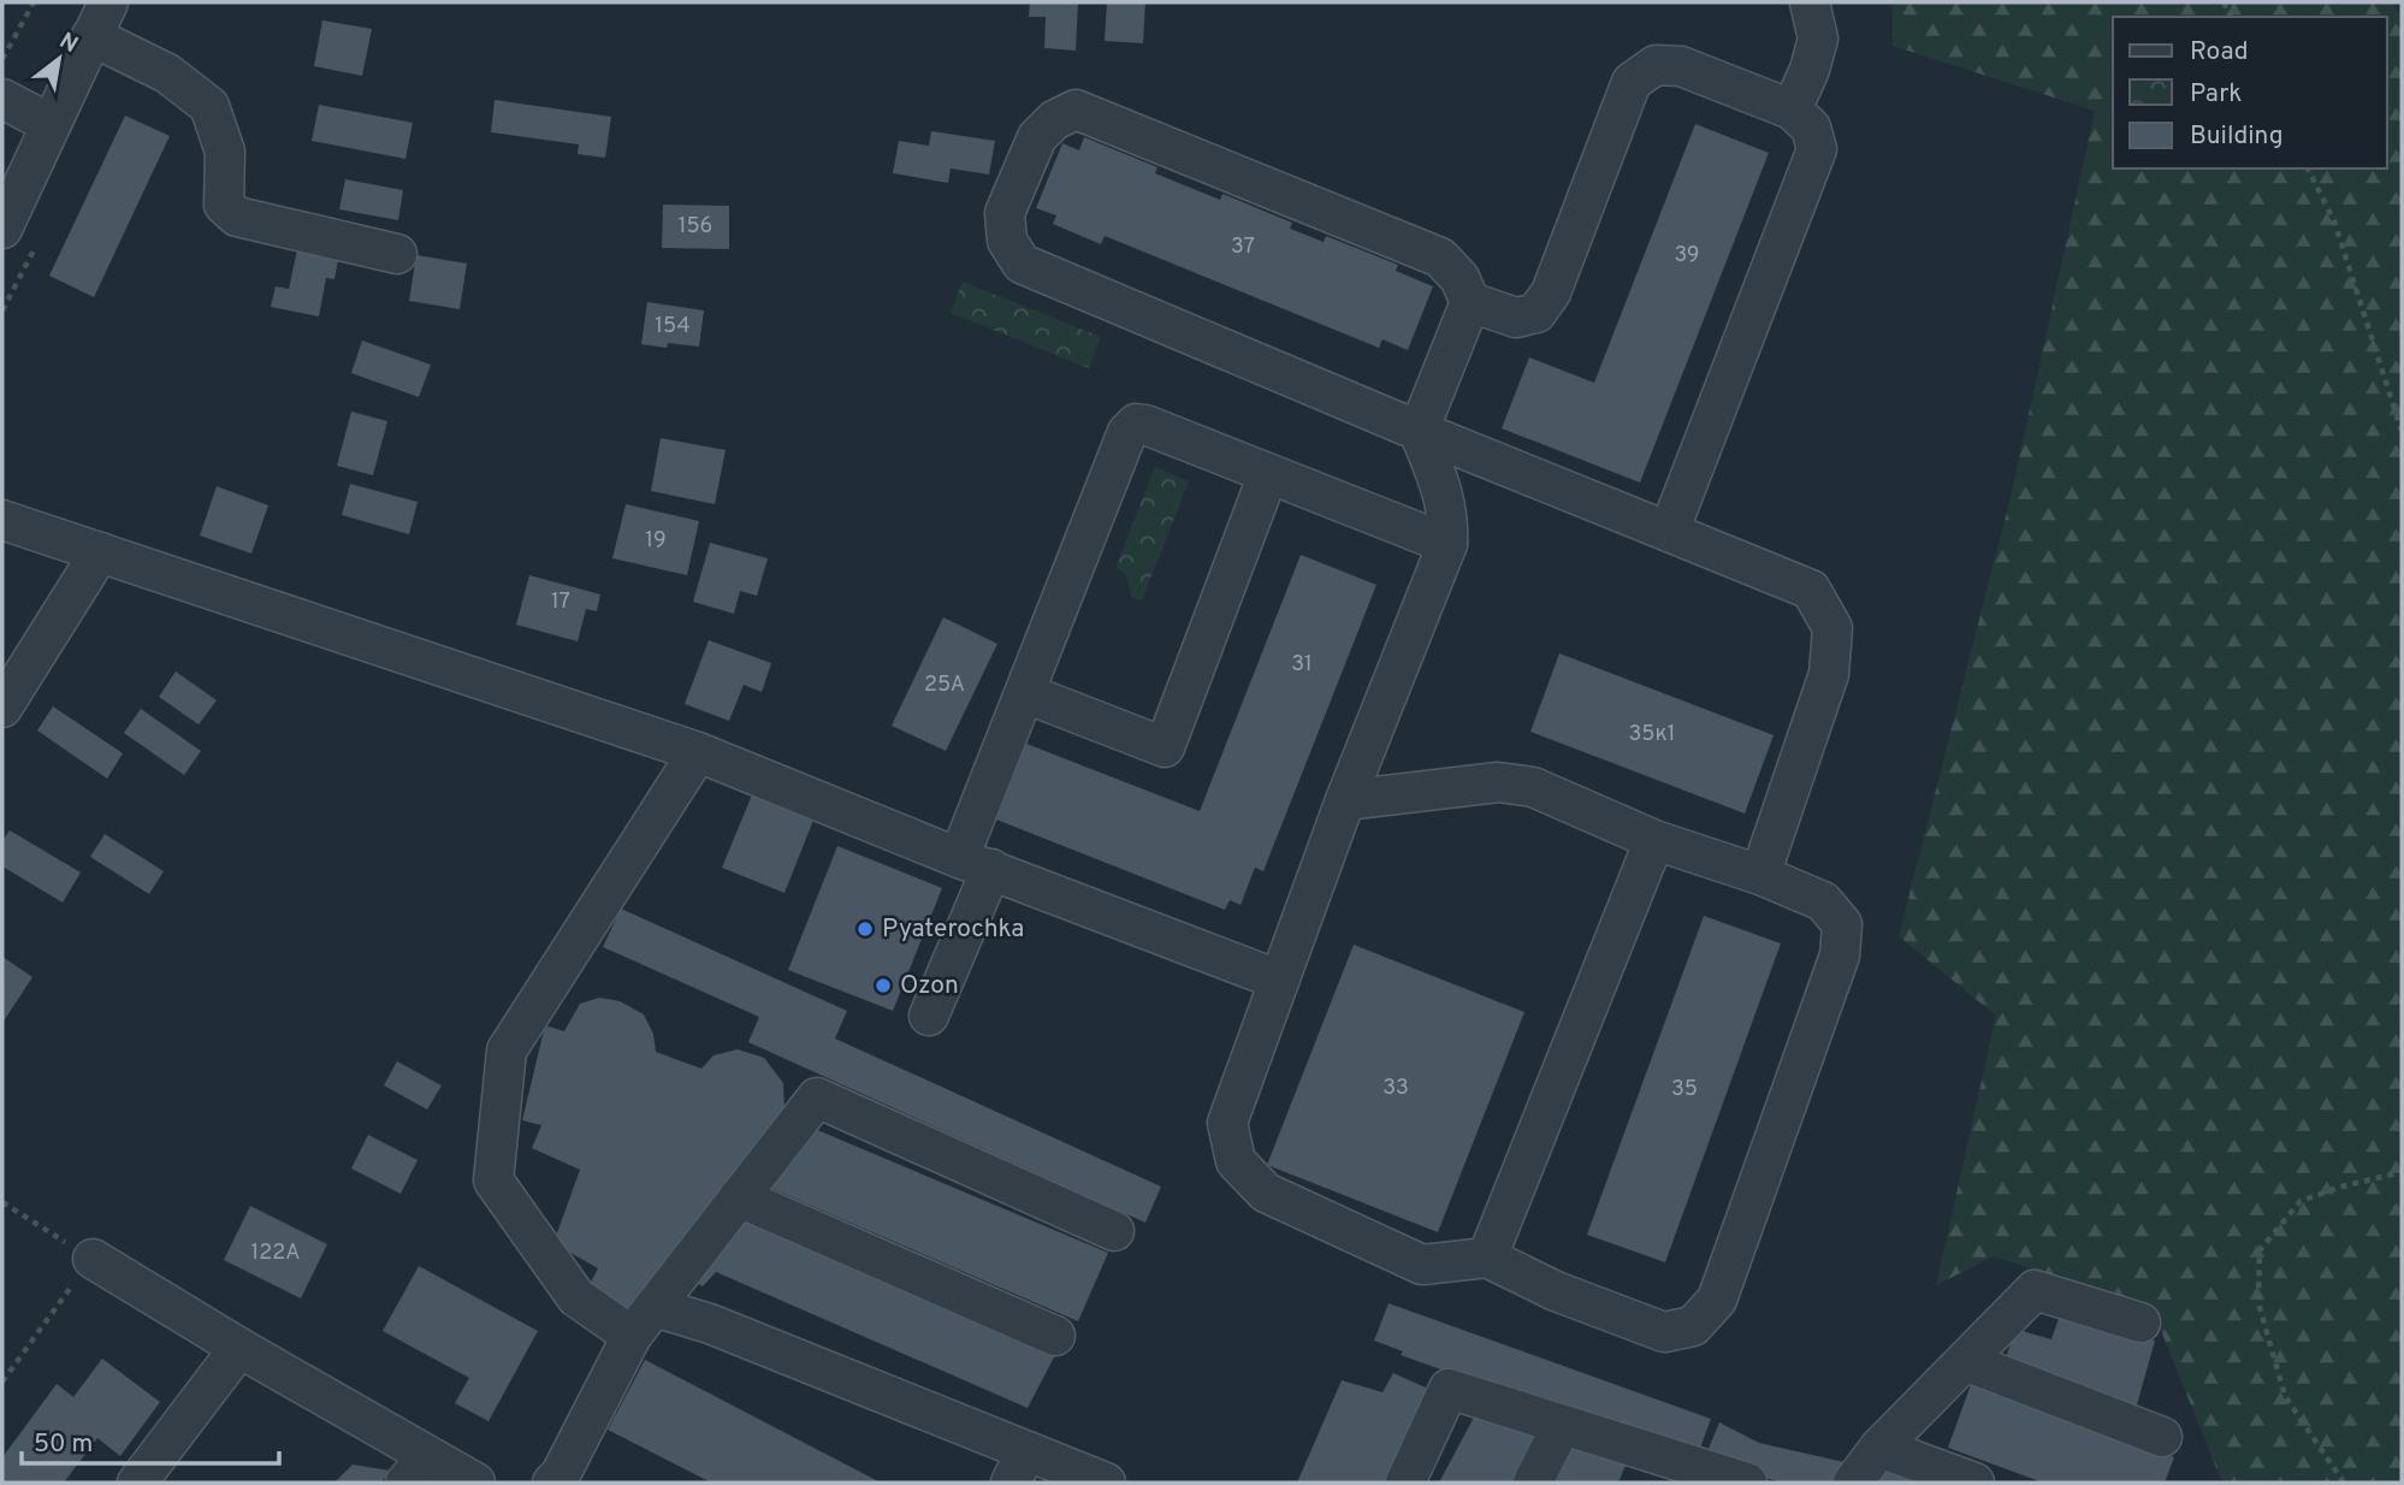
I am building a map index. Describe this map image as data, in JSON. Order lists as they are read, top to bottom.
{
  "places": ["Pyaterochka", "Ozon"],
  "house_numbers": [
    "156",
    "37",
    "39",
    "154",
    "19",
    "17",
    "31",
    "25А",
    "35к1",
    "33",
    "35",
    "122А"
  ],
  "legend": ["Road", "Park", "Building"],
  "scale_bar": "50 m",
  "north": "top right"
}
